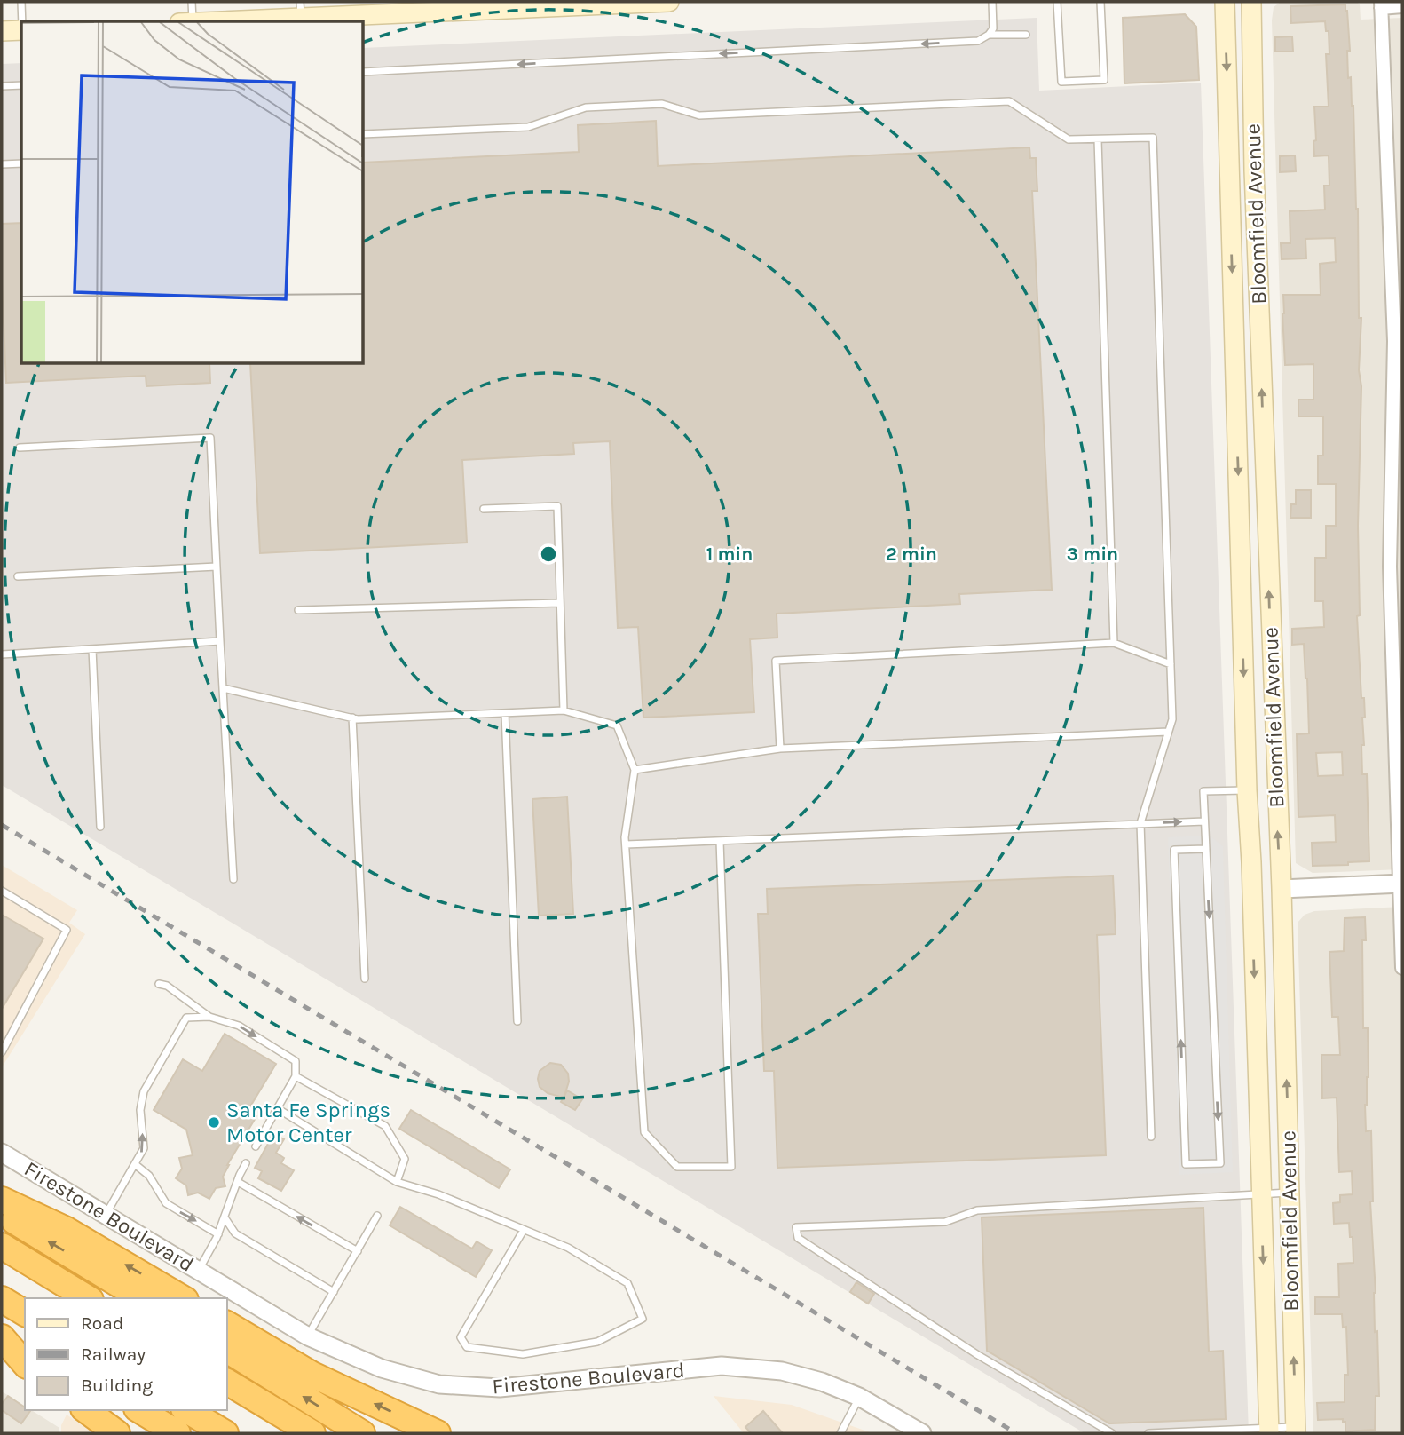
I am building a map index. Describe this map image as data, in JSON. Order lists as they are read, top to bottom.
{
  "streets": {
    "main road": ["Bloomfield Avenue"],
    "street": ["Firestone Boulevard"]
  },
  "places": ["Santa Fe Springs Motor Center"],
  "legend": ["Road", "Railway", "Building"],
  "rings": ["1 min", "2 min", "3 min"]
}
